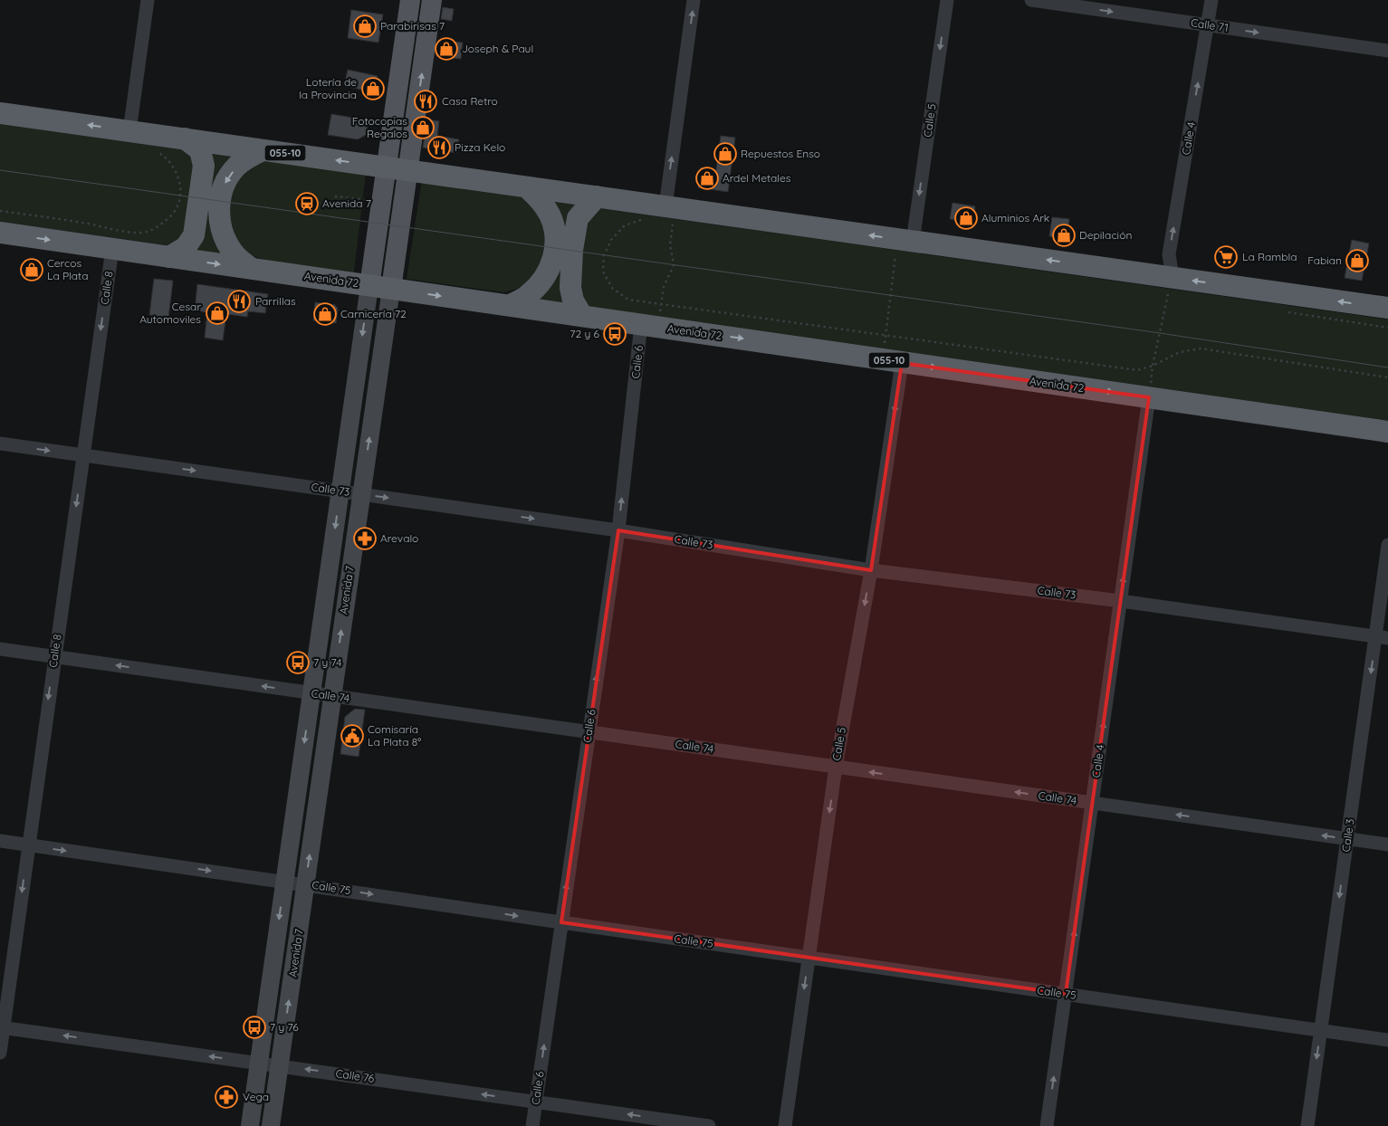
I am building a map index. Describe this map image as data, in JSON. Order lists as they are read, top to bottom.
{
  "streets": {
    "highway": ["055-10", "Avenida 72"],
    "main road": ["Avenida 7"],
    "street": [
      "Calle 71",
      "Calle 5",
      "Calle 4",
      "Calle 8",
      "Calle 6",
      "Calle 73",
      "Calle 74",
      "Calle 3",
      "Calle 75",
      "Calle 76"
    ]
  },
  "crossings": [
    ["Calle 71", "Calle 4"],
    ["Calle 5", "055-10"],
    ["Calle 5", "Avenida 72"],
    ["Calle 5", "Calle 73"],
    ["Calle 5", "Calle 74"],
    ["Calle 5", "Calle 75"],
    ["Calle 4", "055-10"],
    ["Calle 4", "Avenida 72"],
    ["Calle 4", "Calle 73"],
    ["Calle 4", "Calle 74"],
    ["Calle 4", "Calle 75"],
    ["055-10", "Avenida 72"],
    ["055-10", "Calle 6"],
    ["055-10", "Avenida 7"],
    ["Avenida 72", "Calle 8"],
    ["Avenida 72", "Calle 6"],
    ["Avenida 72", "Avenida 7"],
    ["Calle 8", "Calle 73"],
    ["Calle 8", "Calle 74"],
    ["Calle 8", "Calle 75"],
    ["Calle 8", "Calle 76"],
    ["Calle 6", "Calle 73"],
    ["Calle 6", "Calle 74"],
    ["Calle 6", "Calle 75"],
    ["Calle 6", "Calle 76"],
    ["Calle 73", "Avenida 7"],
    ["Calle 73", "Calle 3"],
    ["Avenida 7", "Calle 74"],
    ["Avenida 7", "Calle 75"],
    ["Avenida 7", "Calle 76"],
    ["Calle 74", "Calle 3"],
    ["Calle 3", "Calle 75"]
  ],
  "one_way": [
    "Calle 71",
    "Calle 5",
    "Calle 4",
    "Calle 8",
    "Calle 6",
    "Calle 73",
    "Calle 74",
    "Calle 3",
    "Calle 75",
    "Calle 76"
  ],
  "places": {
    "shop": [
      "Parabirisas 7",
      "Joseph & Paul",
      "Lotería de la Provincia",
      "Fotocopias Regalos",
      "Repuestos Enso",
      "Ardel Metales",
      "Aluminios Ark",
      "Depilación",
      "Fabian",
      "Cercos La Plata",
      "Cesar Automoviles",
      "Carnicería 72"
    ],
    "restaurant": ["Casa Retro", "Pizza Kelo", "Parrillas"],
    "station": ["Avenida 7"],
    "supermarket": ["La Rambla"],
    "bus stop": ["72 y 6", "7 y 74", "7 y 76"],
    "pharmacy": ["Arevalo", "Vega"],
    "public building": ["Comisaría La Plata 8°"]
  }
}
